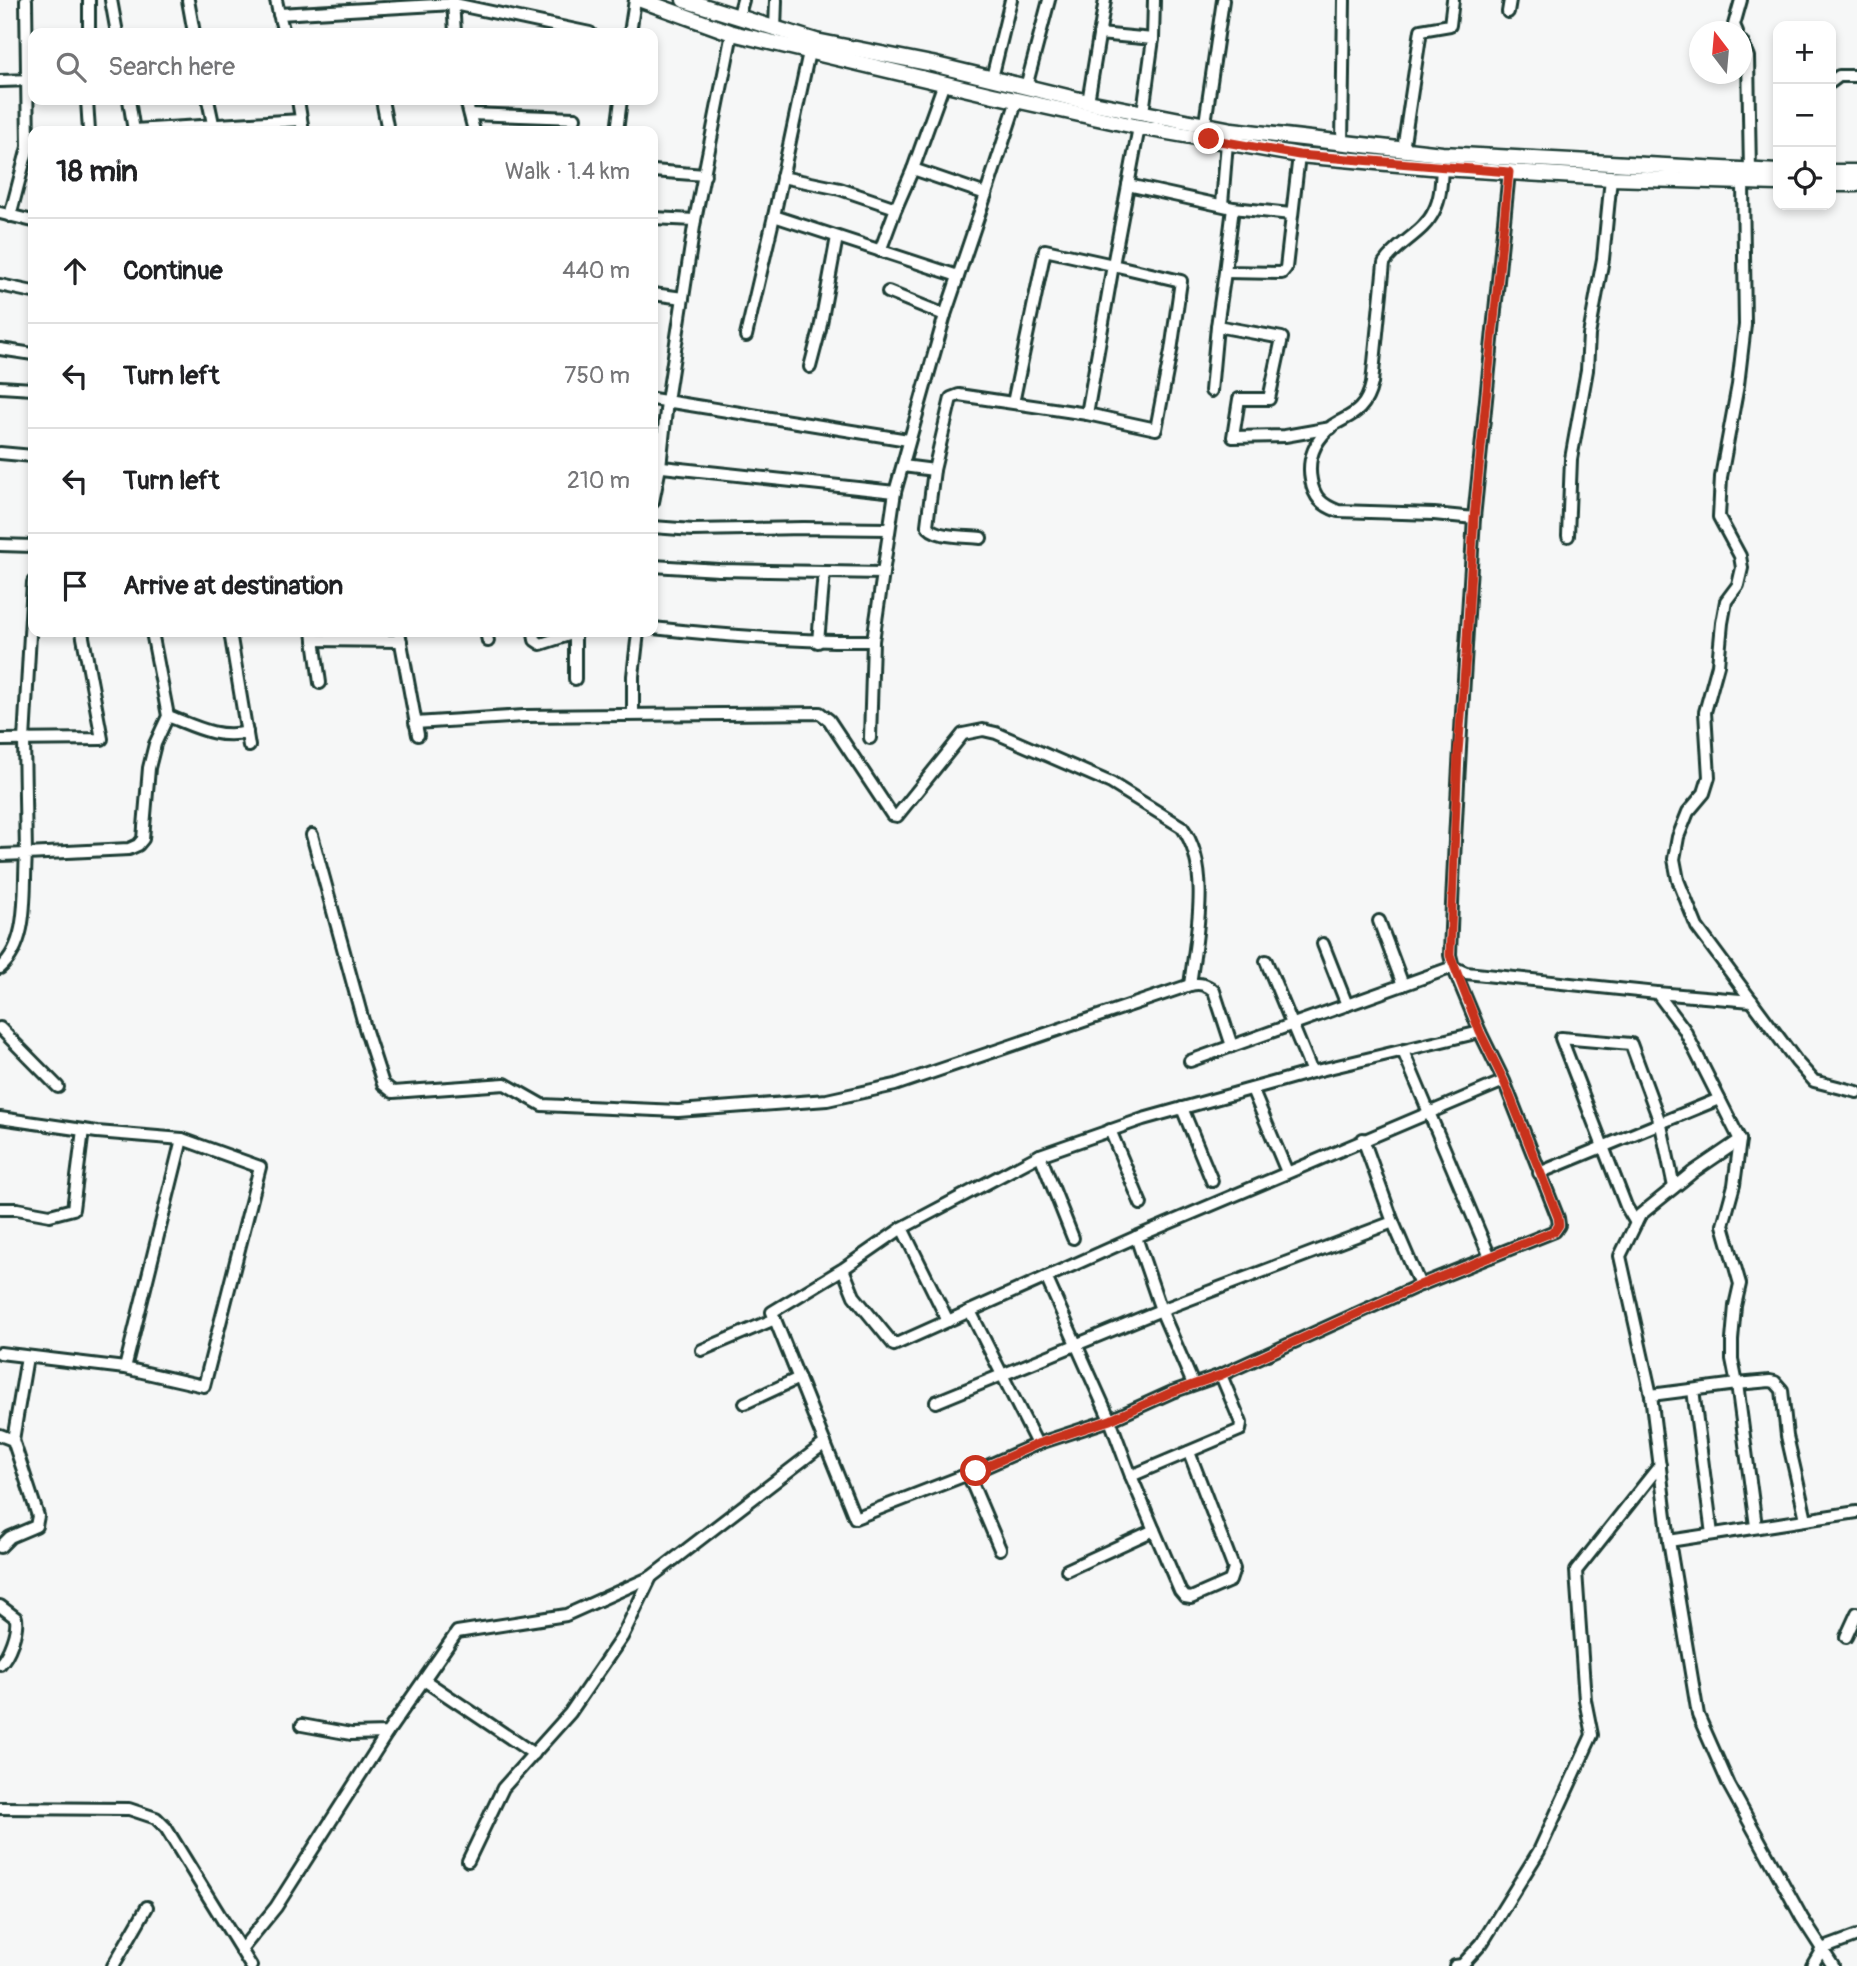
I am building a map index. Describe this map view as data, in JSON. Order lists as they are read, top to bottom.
{
  "north": "top",
  "page": {
    "map_buttons": ["+", "−"],
    "search": "Search here",
    "heading": ["18 min", "Walk · 1.4 km"],
    "list": [
      ["Continue", "440 m"],
      ["Turn left", "750 m"],
      ["Turn left", "210 m"],
      "Arrive at destination"
    ]
  }
}
